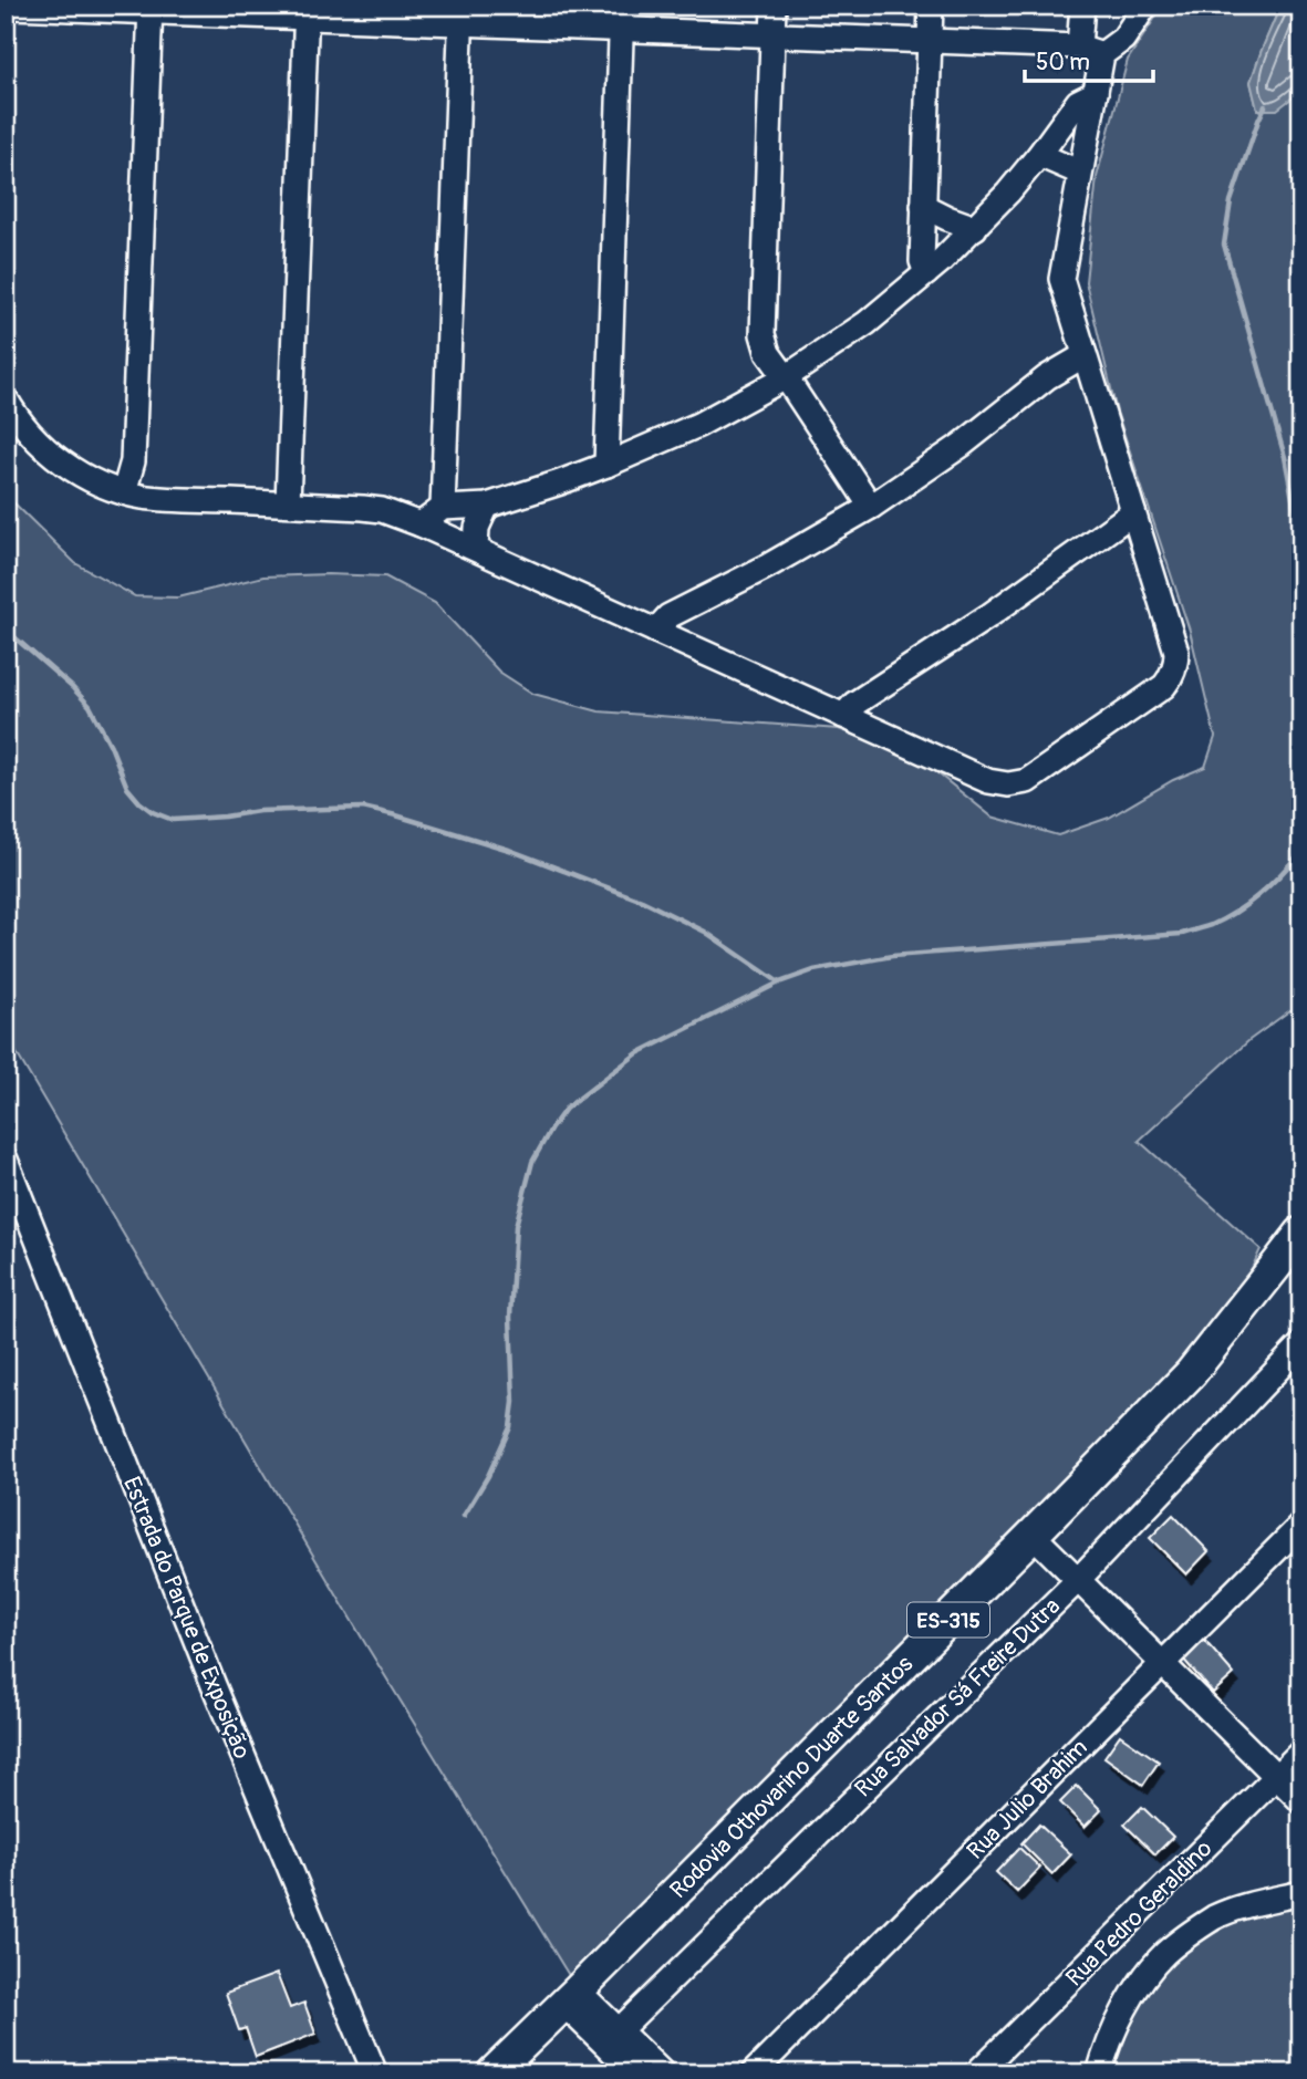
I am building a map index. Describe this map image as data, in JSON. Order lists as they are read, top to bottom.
{
  "streets": {
    "main road": ["ES-315", "Rodovia Othovarino Duarte Santos"],
    "street": [
      "Estrada do Parque de Exposição",
      "Rua Salvador Sá Freire Dutra",
      "Rua Julio Brahim",
      "Rua Pedro Geraldino"
    ]
  },
  "scale_bar": "50 m"
}
